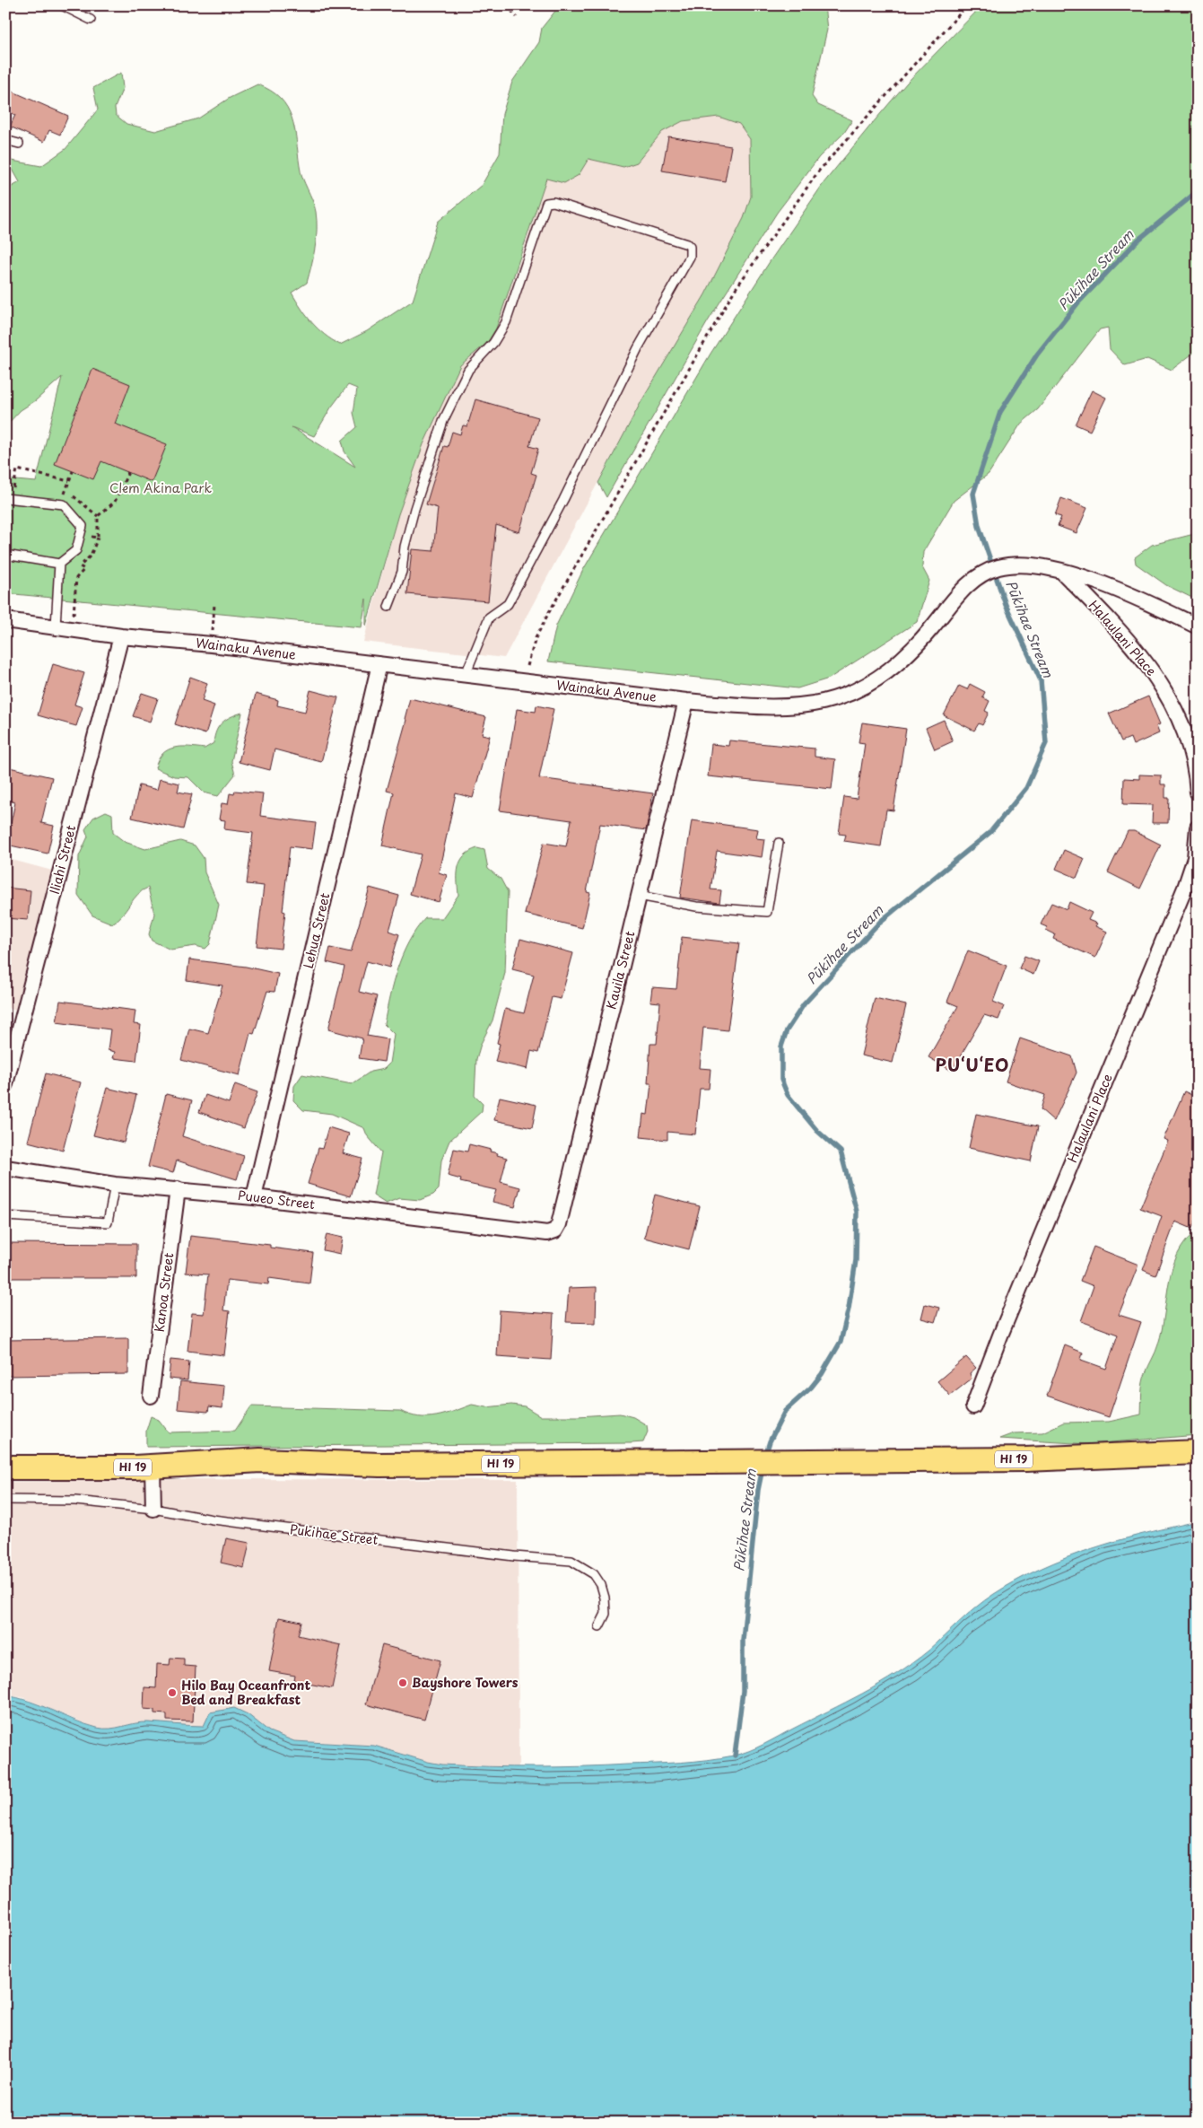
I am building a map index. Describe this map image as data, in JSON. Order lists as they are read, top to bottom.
{
  "streets": {
    "main road": ["HI 19"],
    "street": [
      "Halaulani Place",
      "Wainaku Avenue",
      "Iliahi Street",
      "Lehua Street",
      "Kauila Street",
      "Puueo Street",
      "Kanoa Street"
    ],
    "lane": ["Pukihae Street"]
  },
  "crossings": [
    ["Halaulani Place", "Wainaku Avenue"],
    ["Wainaku Avenue", "Iliahi Street"],
    ["Wainaku Avenue", "Lehua Street"],
    ["Wainaku Avenue", "Kauila Street"],
    ["Lehua Street", "Puueo Street"],
    ["Kauila Street", "Puueo Street"],
    ["Puueo Street", "Kanoa Street"]
  ],
  "districts": ["PU‘U‘EO"],
  "water": ["Pūkīhae Stream"],
  "parks": ["Clem Akina Park"],
  "places": ["Bayshore Towers", "Hilo Bay Oceanfront Bed and Breakfast"]
}
